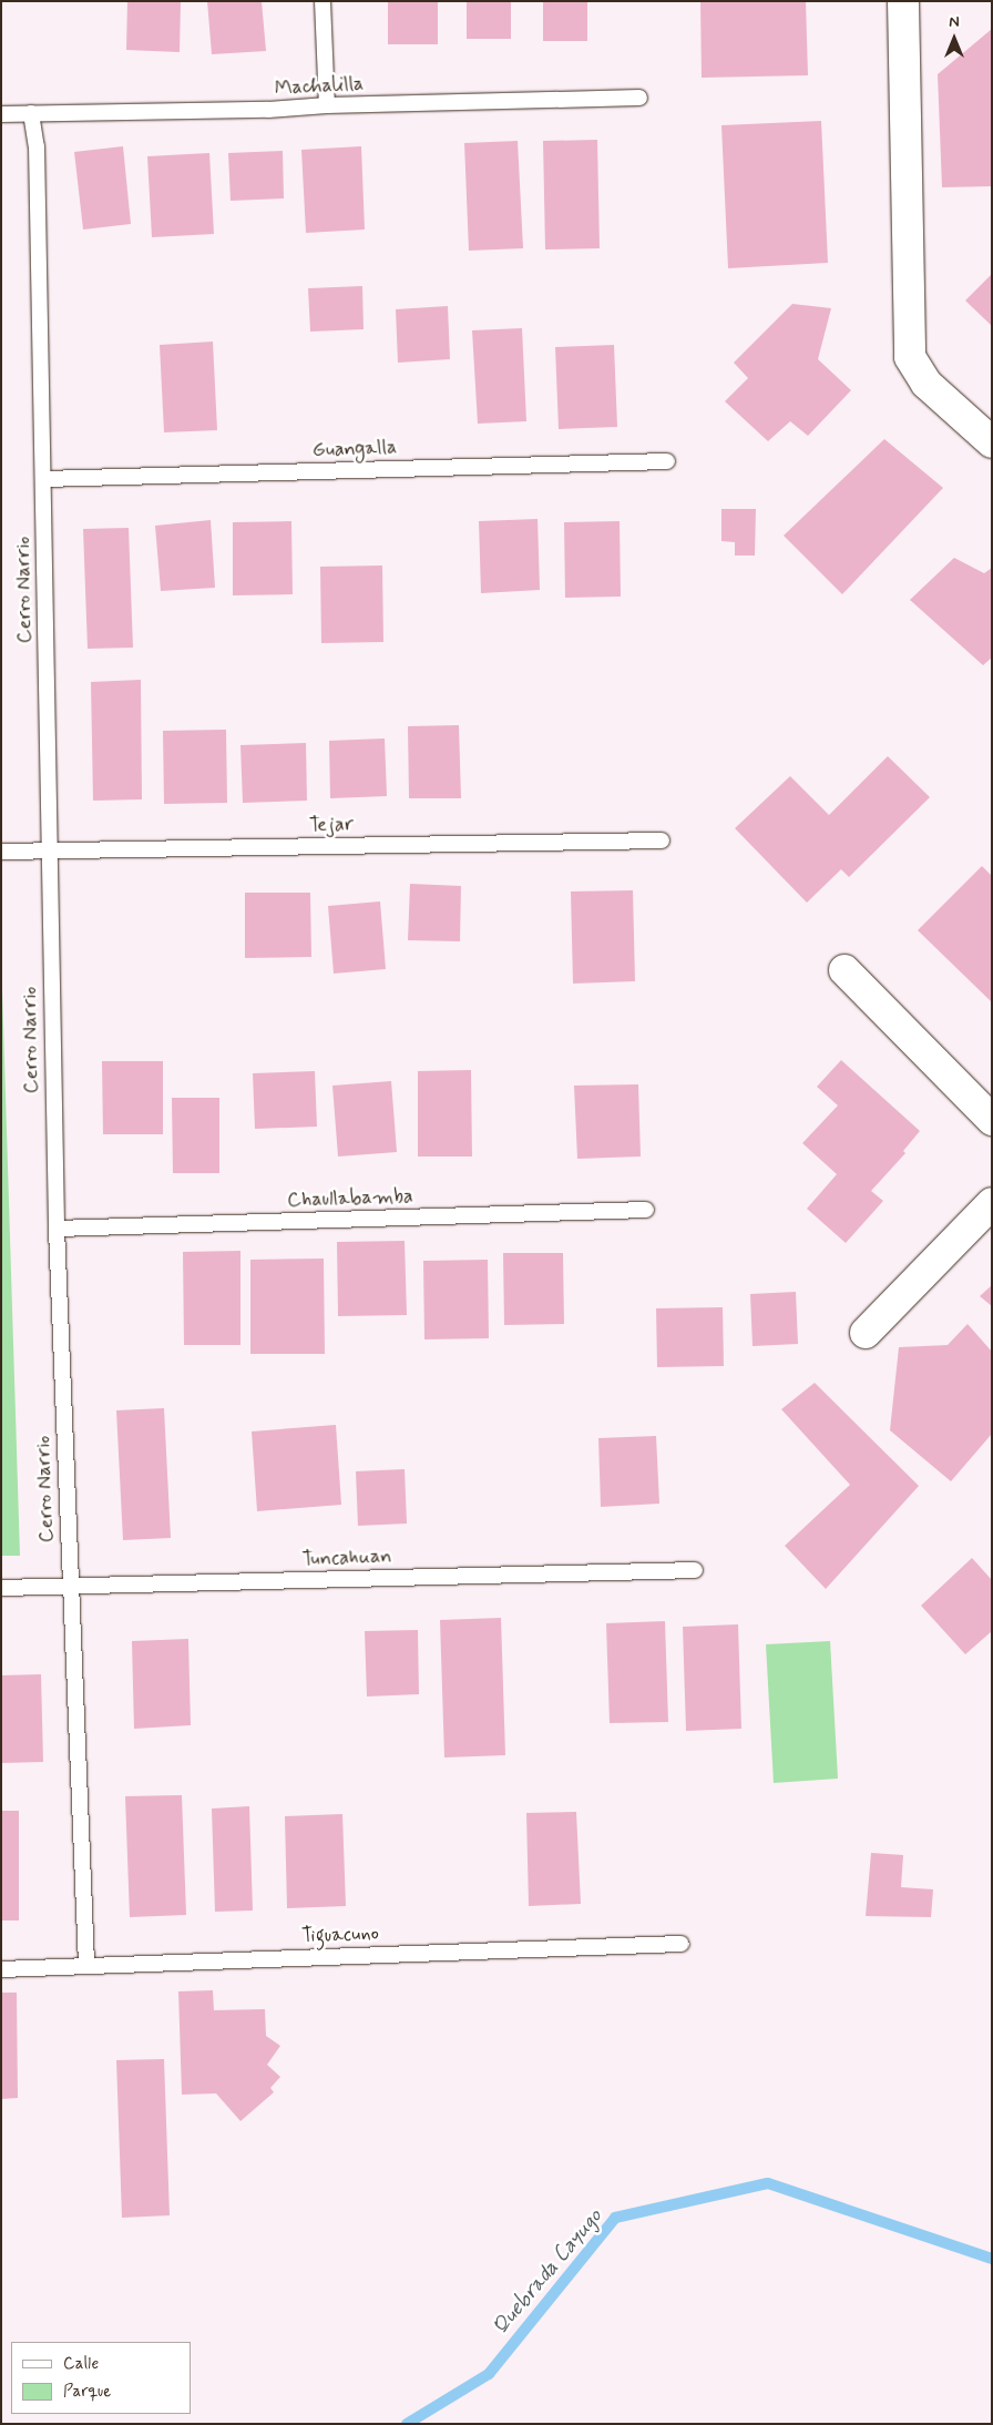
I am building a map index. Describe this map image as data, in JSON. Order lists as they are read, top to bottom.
{
  "streets": {
    "lane": [
      "Machalilla",
      "Guangalla",
      "Cerro Narrio",
      "Tejar",
      "Chaullabamba",
      "Tuncahuan",
      "Tiguacuno"
    ]
  },
  "crossings": [
    ["Machalilla", "Cerro Narrio"],
    ["Guangalla", "Cerro Narrio"],
    ["Cerro Narrio", "Tejar"],
    ["Cerro Narrio", "Chaullabamba"],
    ["Cerro Narrio", "Tuncahuan"],
    ["Cerro Narrio", "Tiguacuno"]
  ],
  "water": ["Quebrada Cayugo"],
  "legend": ["Calle", "Parque"],
  "north": "top"
}
